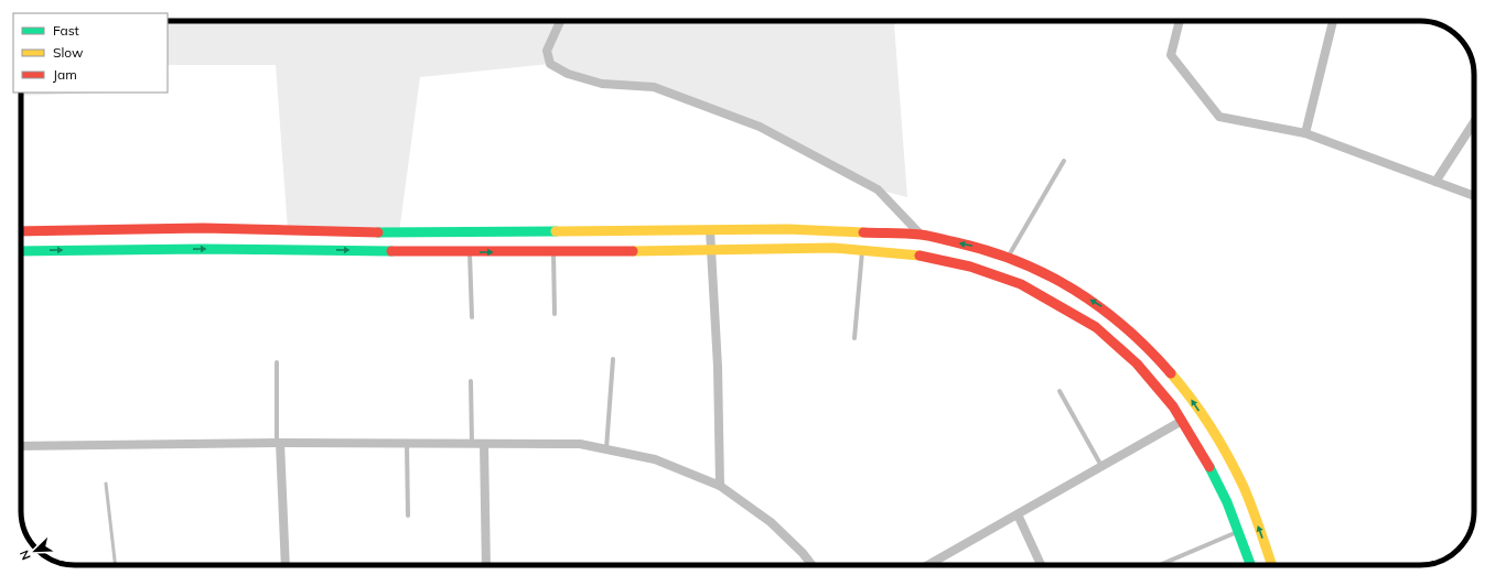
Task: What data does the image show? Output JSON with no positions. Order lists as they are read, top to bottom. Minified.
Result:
{"legend":["Fast","Slow","Jam"],"north":"bottom left"}
